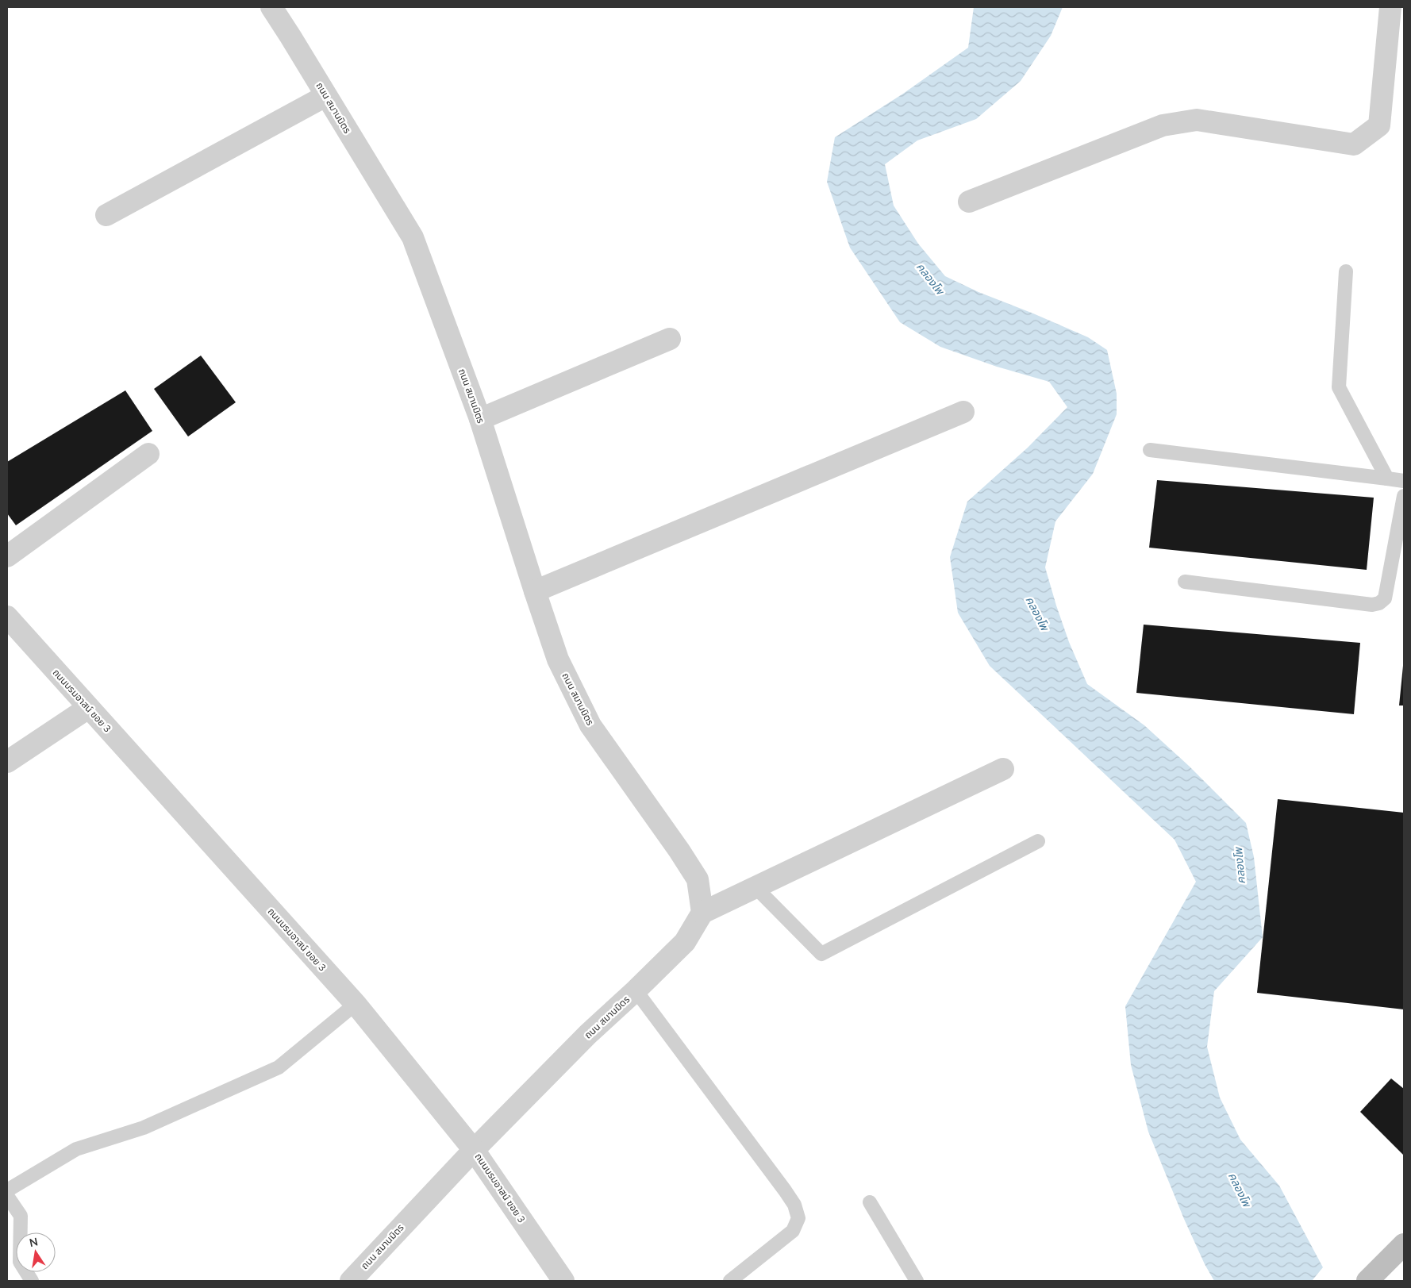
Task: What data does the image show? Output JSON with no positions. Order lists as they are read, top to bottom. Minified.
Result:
{"streets":{"street":["ถนน สมานมิตร","ถนนบรมอาสน์ ฃอย 3"]},"crossings":[["ถนน สมานมิตร","ถนนบรมอาสน์ ฃอย 3"]],"water":["คลองโพ"],"north":"top"}
